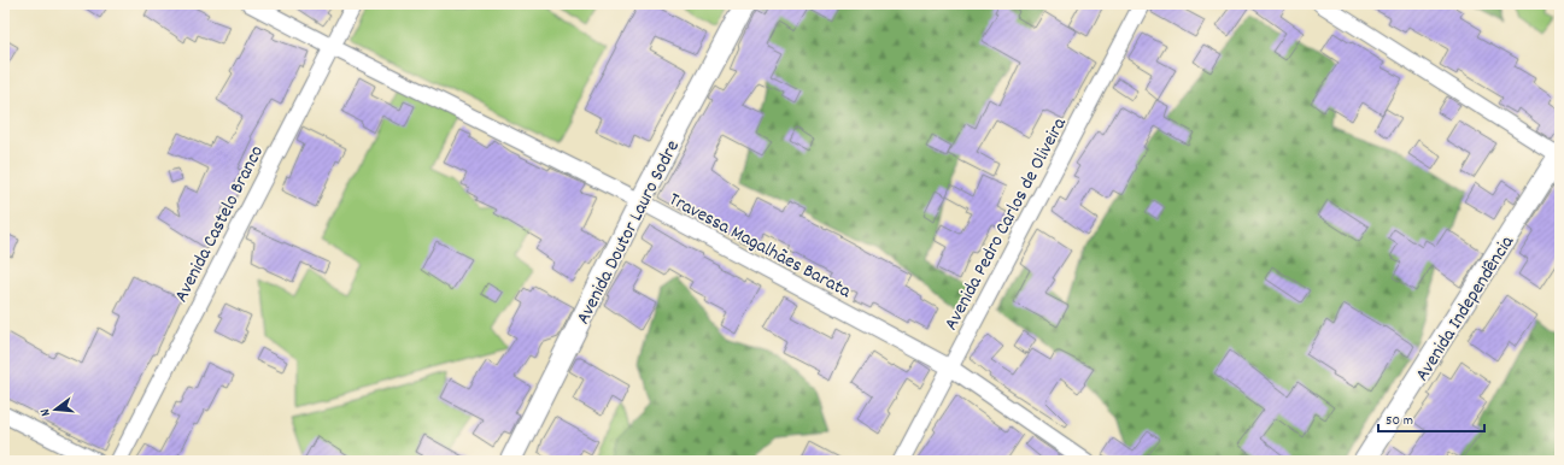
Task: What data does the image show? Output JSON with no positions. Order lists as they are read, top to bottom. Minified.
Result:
{"streets":{"street":["Avenida Castelo Branco","Avenida Pedro Carlos de Oliveira","Avenida Doutor Lauro Sodre","Travessa Magalhães Barata","Avenida Independência"]},"crossings":[["Avenida Castelo Branco","Travessa Magalhães Barata"],["Avenida Pedro Carlos de Oliveira","Travessa Magalhães Barata"],["Avenida Doutor Lauro Sodre","Travessa Magalhães Barata"]],"scale_bar":"50 m","north":"left"}
